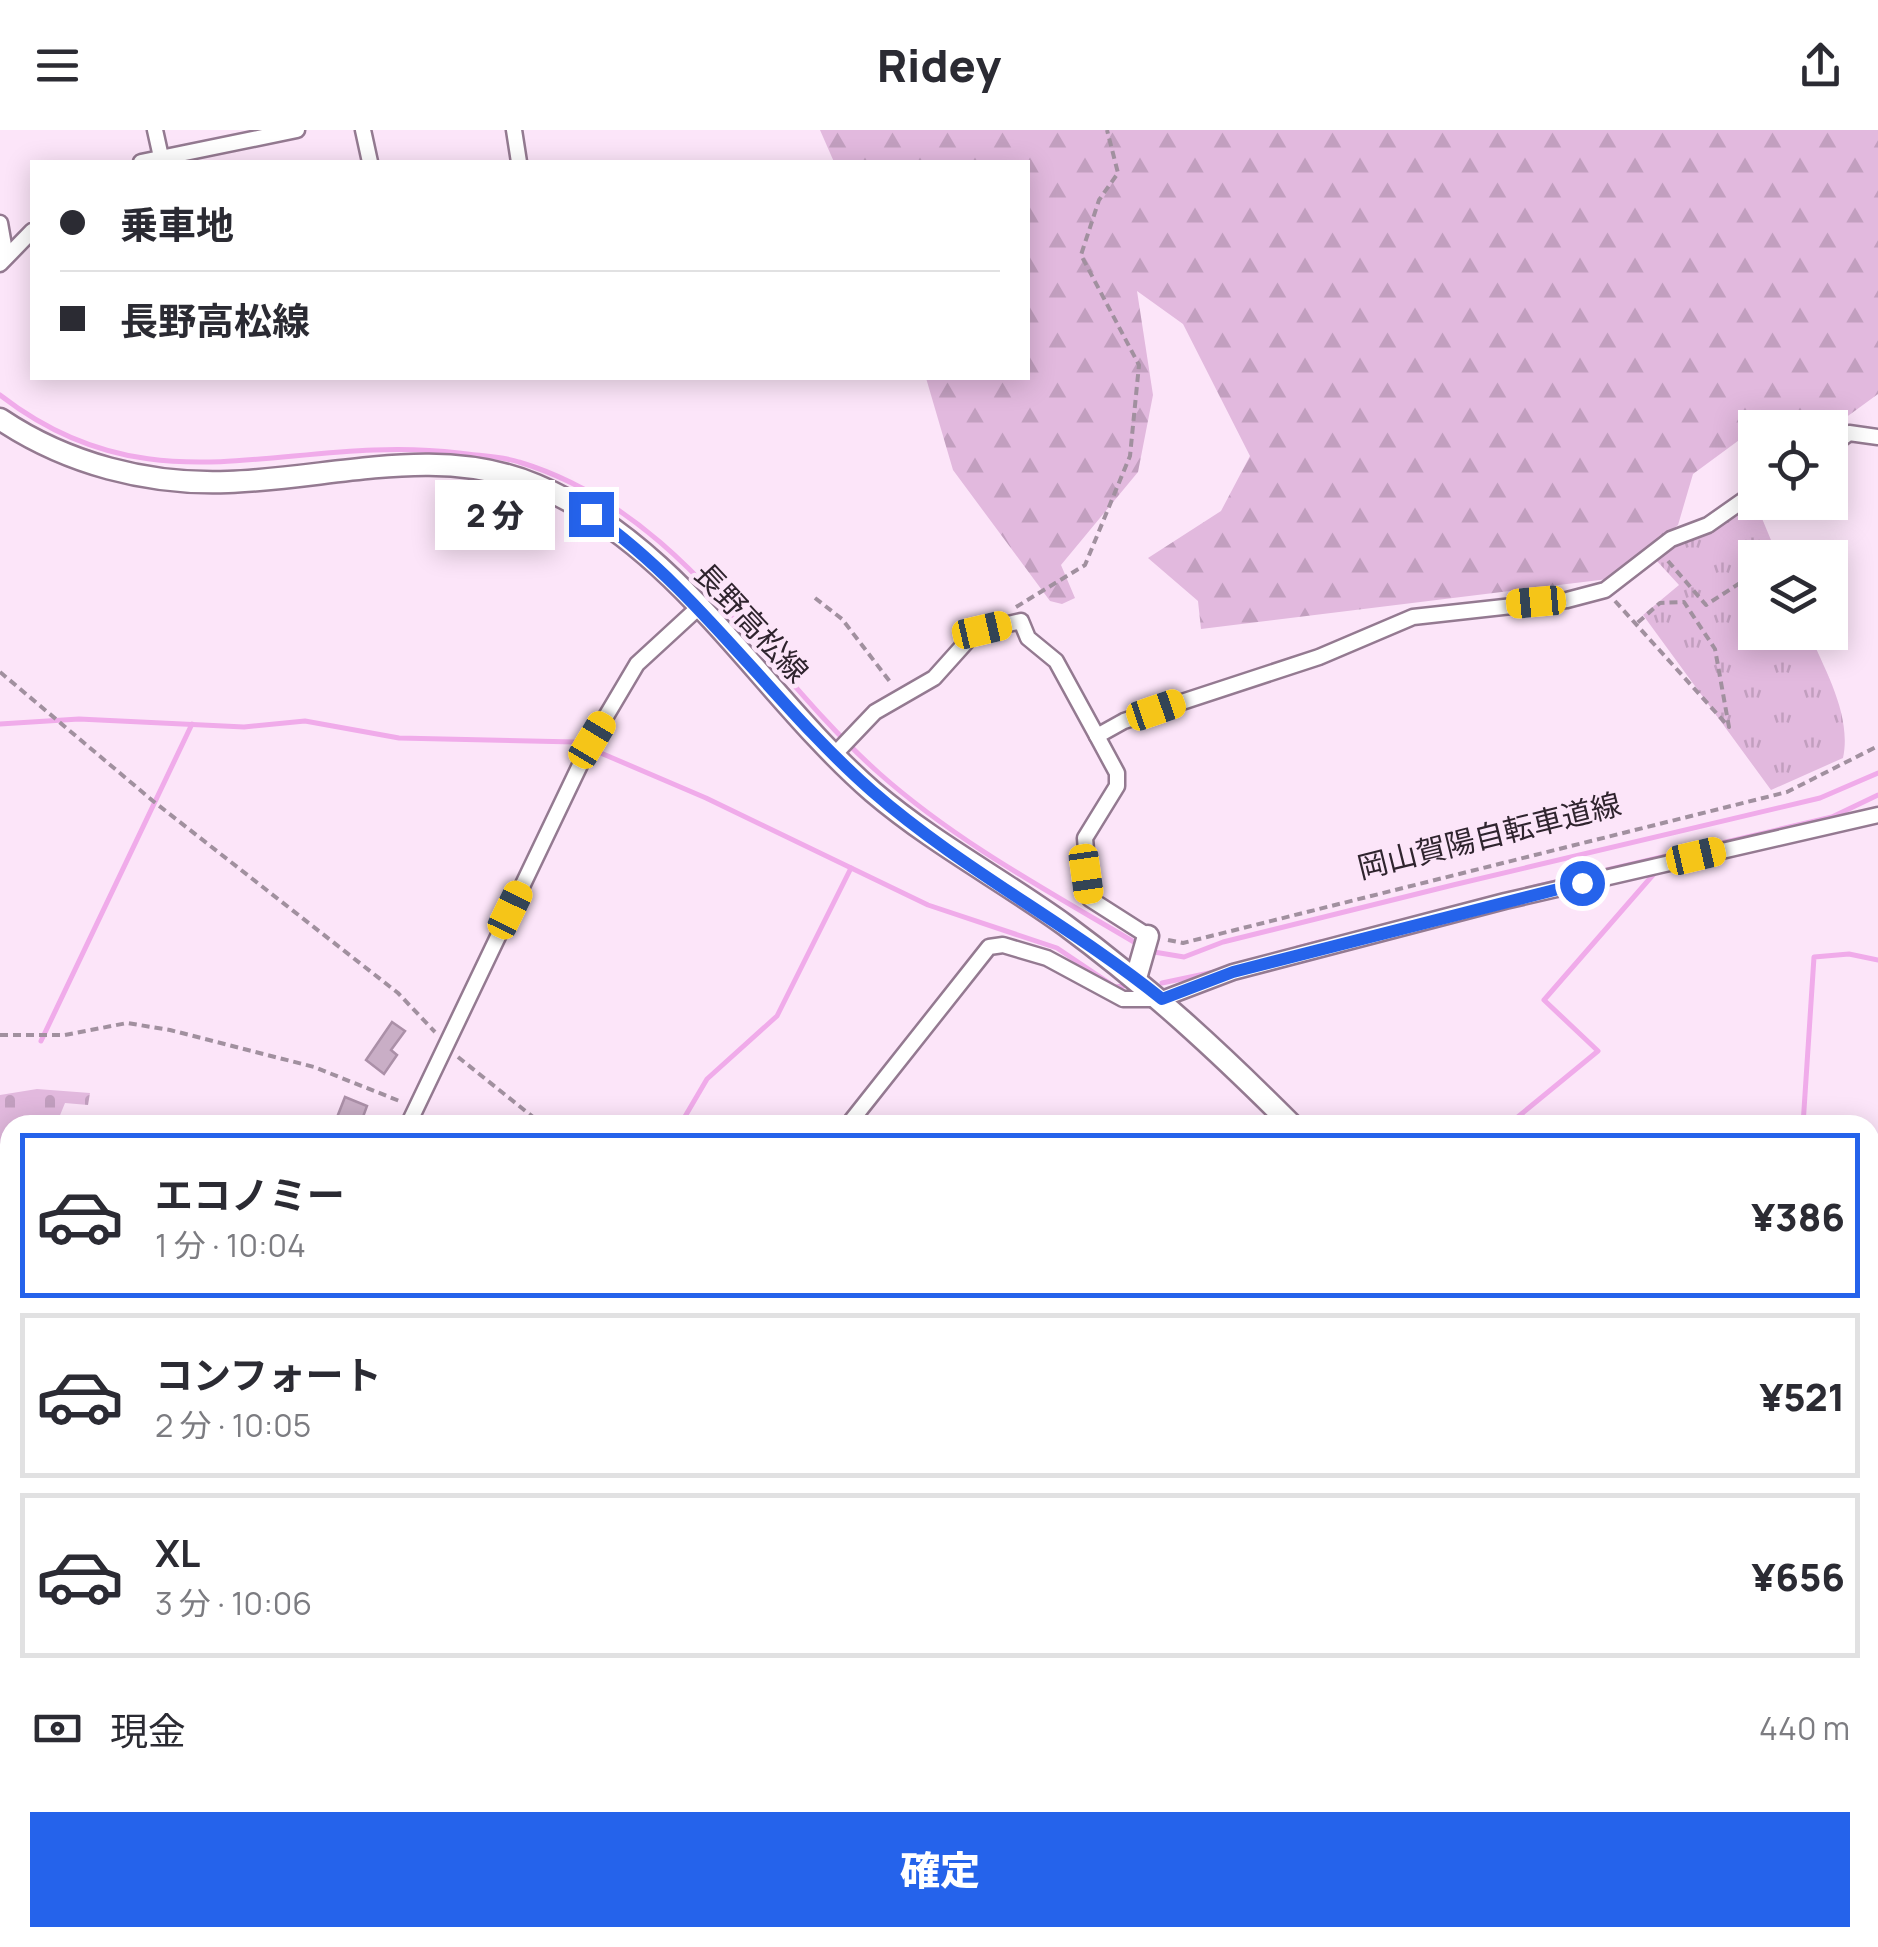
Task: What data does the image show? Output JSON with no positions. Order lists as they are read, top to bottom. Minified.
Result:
{"streets":{"main road":["長野高松線"],"path":["岡山賀陽自転車道線"]},"crossings":[["長野高松線","岡山賀陽自転車道線"]],"page":{"header":"Ridey","banner":["乗車地","長野高松線"],"bubble":"2 分","list":[{"name":"エコノミー","note":"1 分 · 10:04","value":"¥386"},{"name":"コンフォート","note":"2 分 · 10:05","value":"¥521"},{"name":"XL","note":"3 分 · 10:06","value":"¥656"}],"pay":["現金","440 m"],"buttons":"確定"}}
